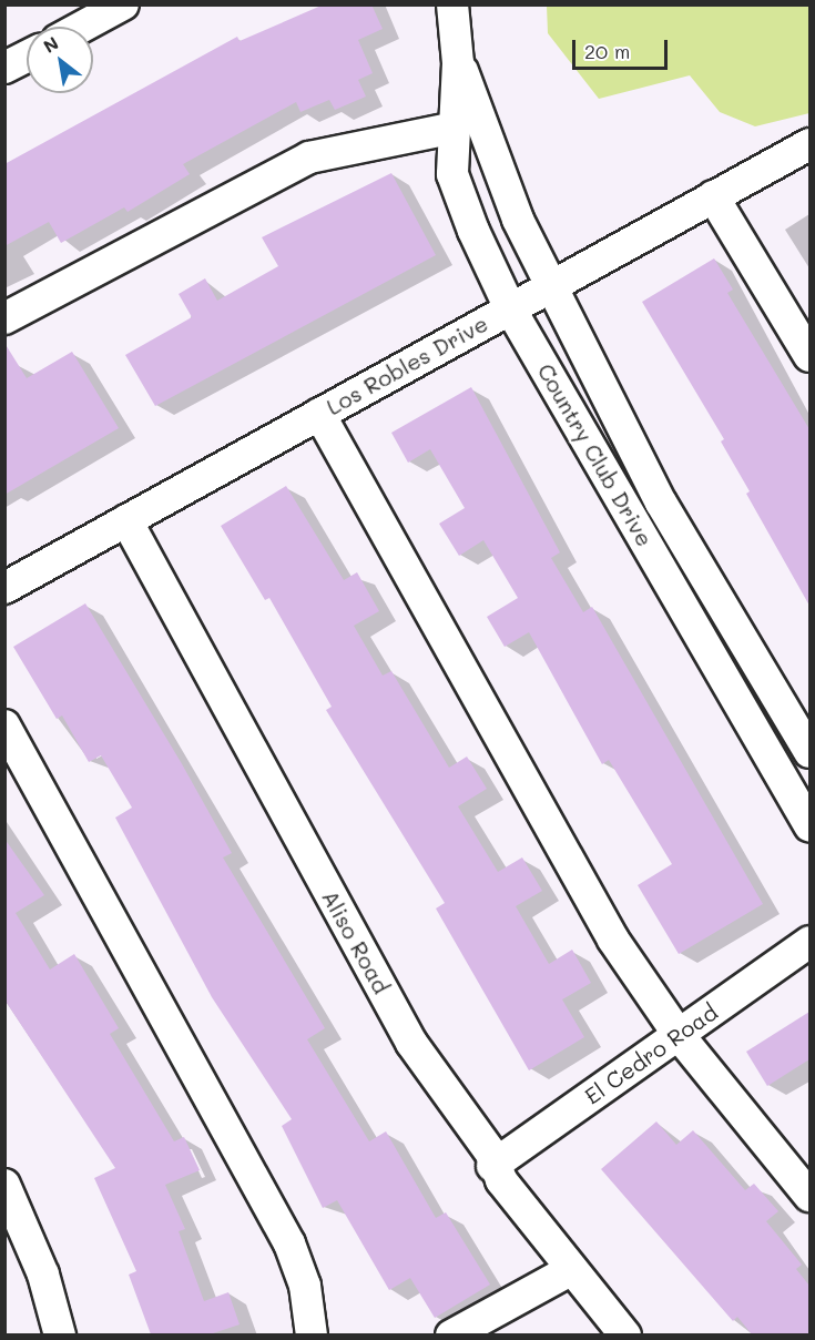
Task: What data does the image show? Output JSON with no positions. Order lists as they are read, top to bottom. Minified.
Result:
{"streets":{"street":["Los Robles Drive","Country Club Drive","Aliso Road","El Cedro Road"]},"crossings":[["Los Robles Drive","Country Club Drive"],["Los Robles Drive","Aliso Road"],["Aliso Road","El Cedro Road"]],"scale_bar":"20 m","north":"top left"}
